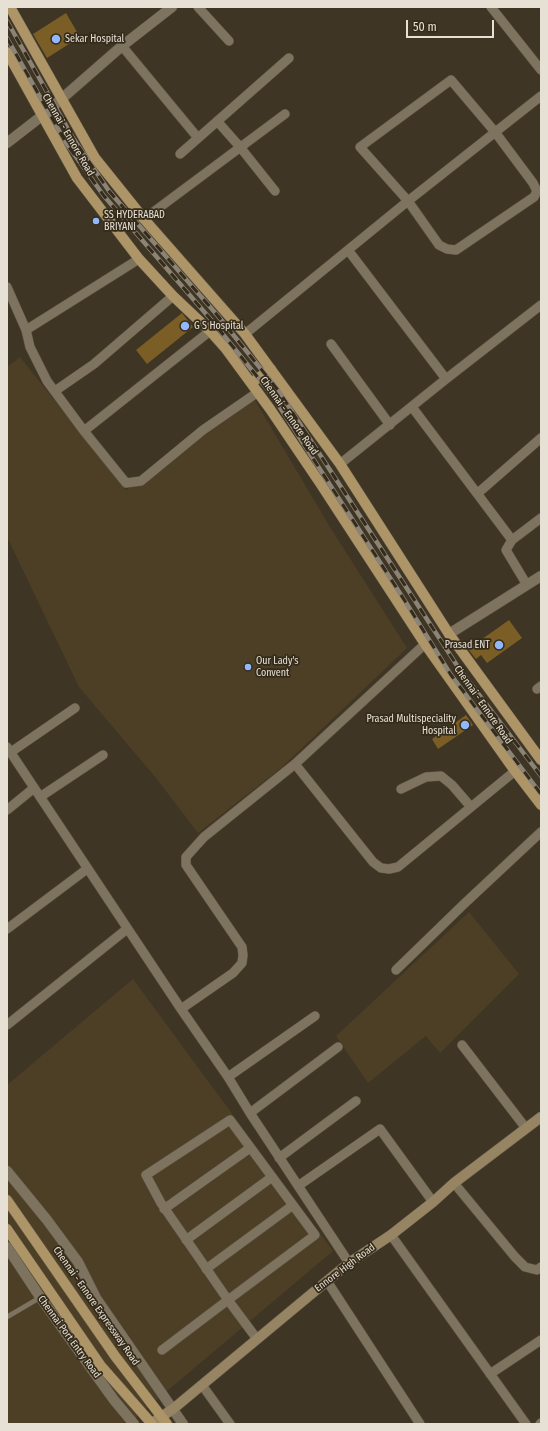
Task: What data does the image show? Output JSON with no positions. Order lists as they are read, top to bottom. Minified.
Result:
{"streets":{"main road":["Chennai - Ennore Road","Ennore High Road","Chennai - Ennore Expressway Road"],"street":["Chennai Port Entry Road"]},"crossings":[["Ennore High Road","Chennai - Ennore Expressway Road"]],"places":["Sekar Hospital","SS HYDERABAD BRIYANI","G S Hospital","Prasad ENT","Our Lady's Convent","Prasad Multispeciality Hospital"],"scale_bar":"50 m"}
